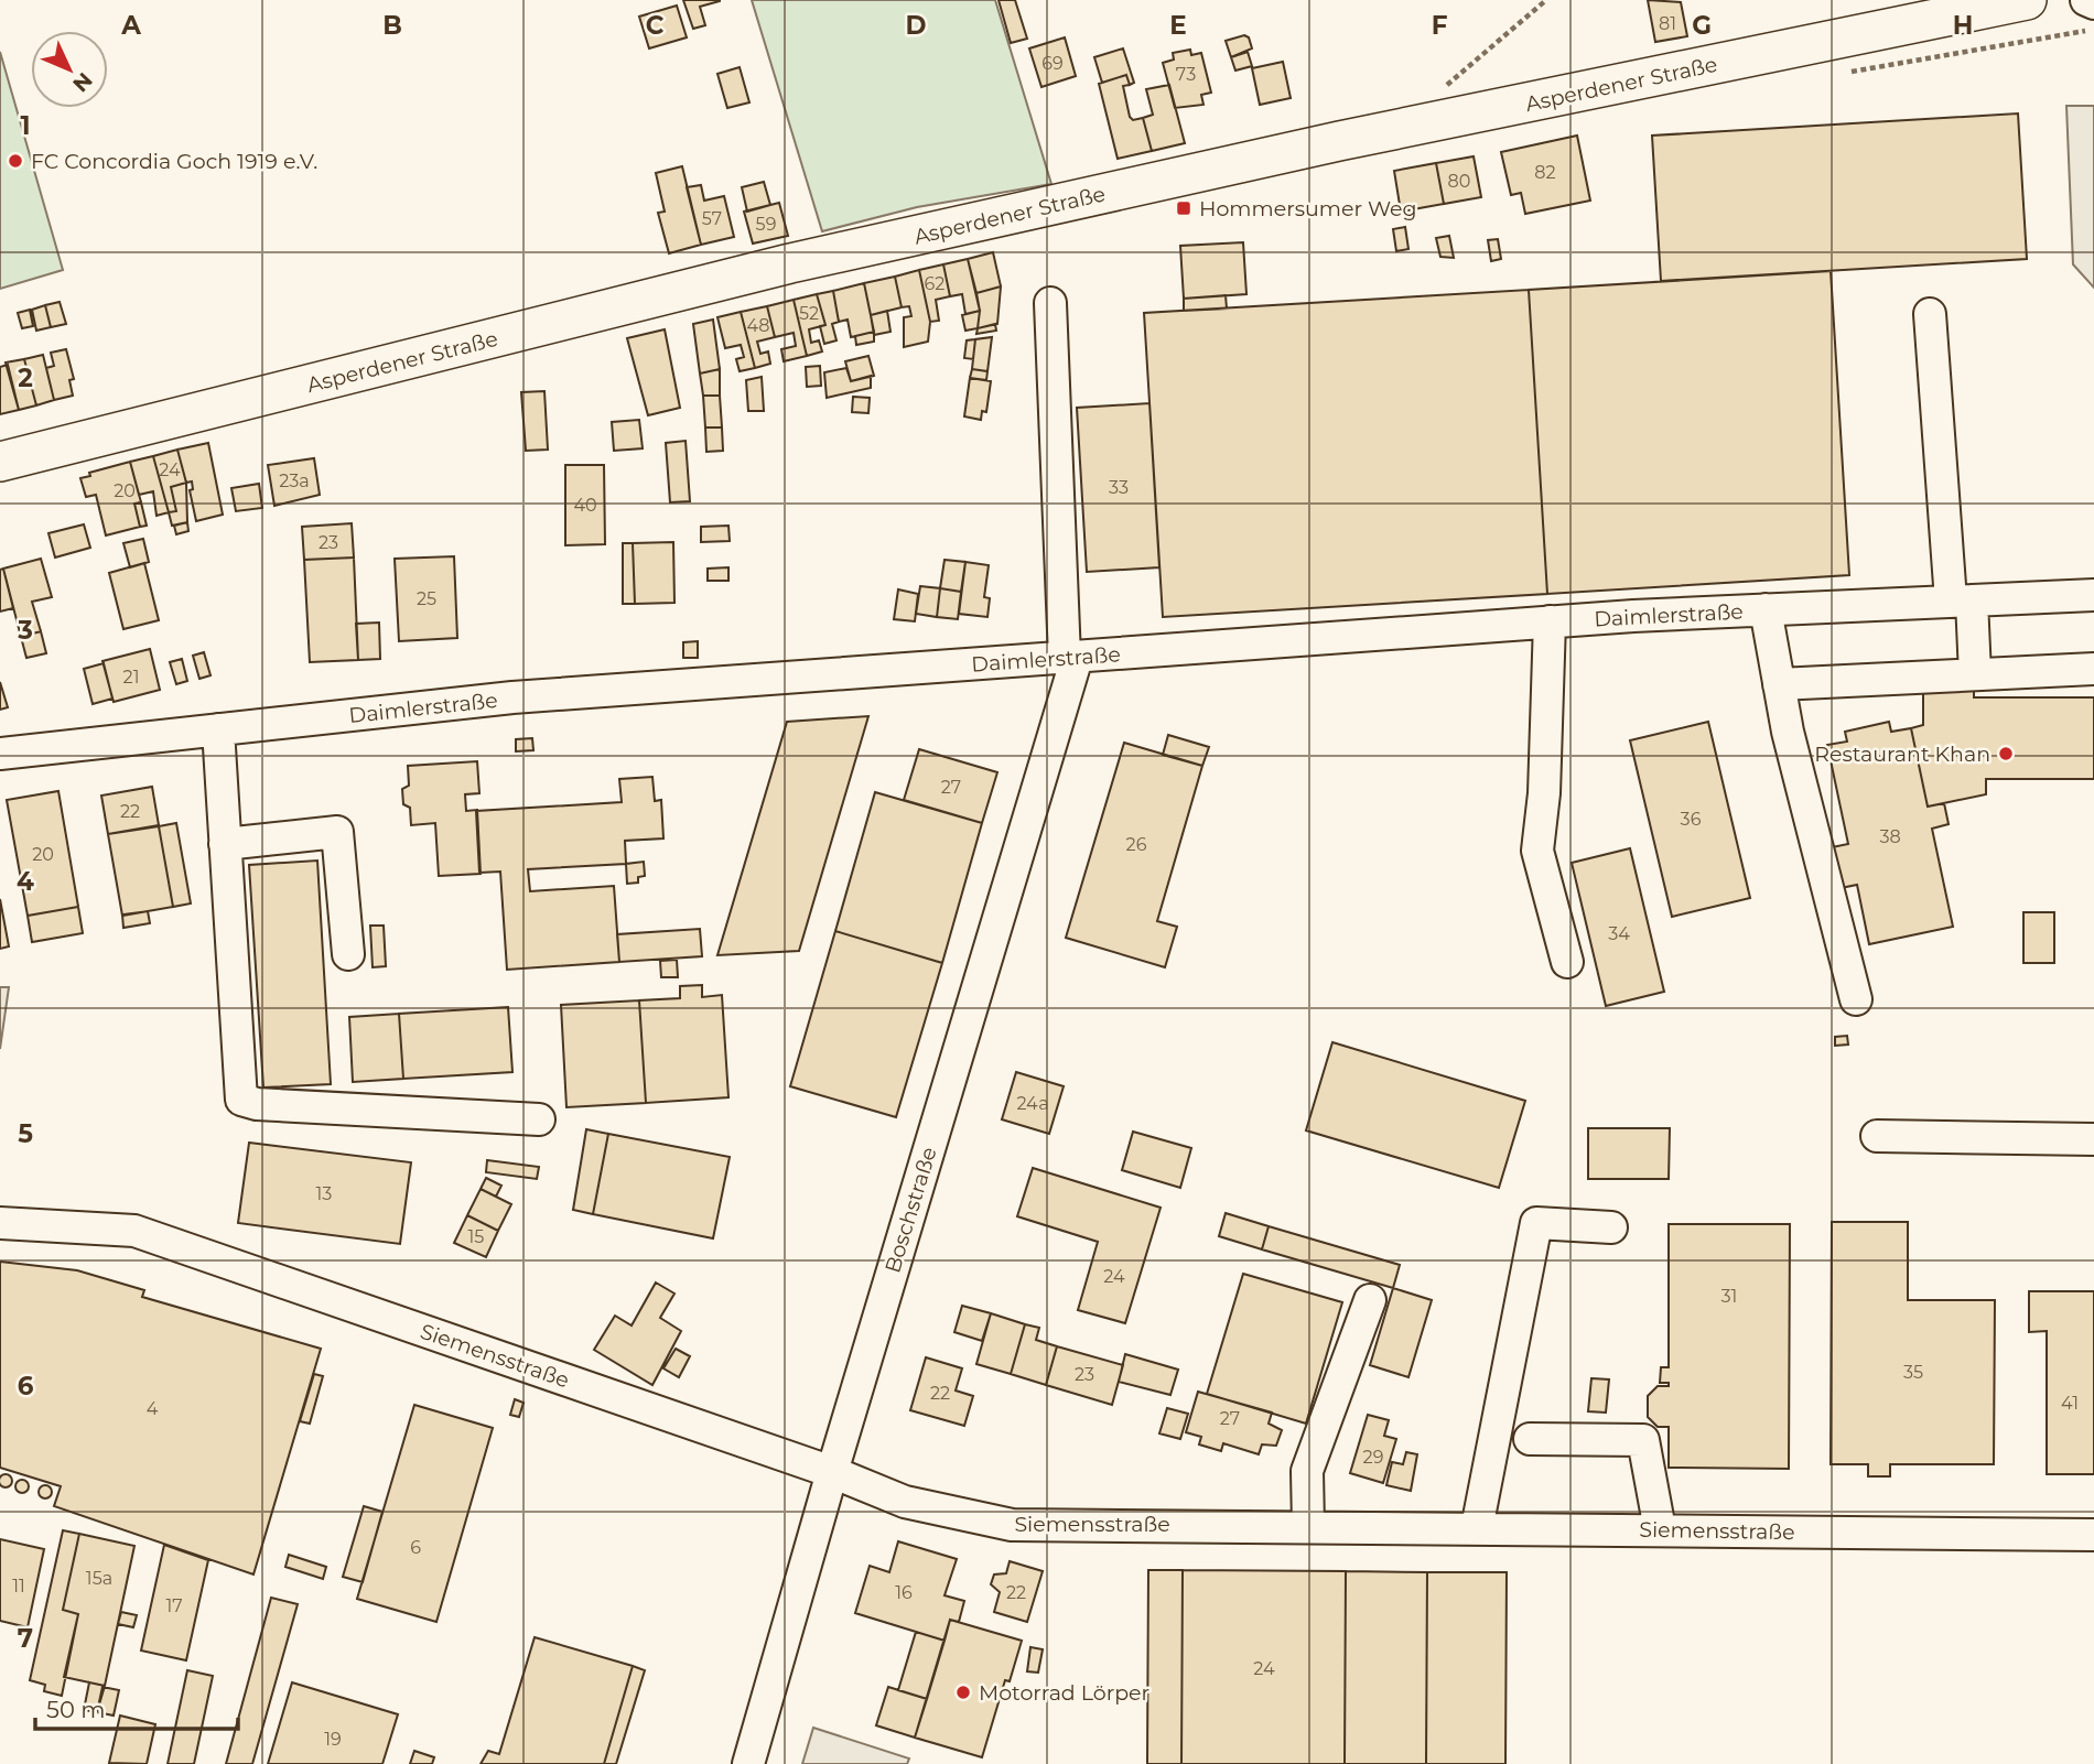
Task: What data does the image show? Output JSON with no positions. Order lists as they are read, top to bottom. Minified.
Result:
{"streets":{"main road":["Asperdener Straße"],"street":["Daimlerstraße","Boschstraße","Siemensstraße"]},"crossings":[["Daimlerstraße","Boschstraße"],["Boschstraße","Siemensstraße"]],"places":{"other":["FC Concordia Goch 1919 e.V.","Restaurant Khan","Motorrad Lörper"],"transit":["Hommersumer Weg"]},"house_numbers":["81","69","73","82","80","57","59","62","52","48","24","23a","33","20","40","23","25","21","27","22","36","38","26","20","34","24a","13","15","24","31","35","23","22","41","4","27","29","6","15a","11","16","22","17","24","19"],"scale_bar":"50 m","north":"bottom right","grid":{"columns":["A","B","C","D","E","F","G","H"],"rows":["1","2","3","4","5","6","7"]}}
